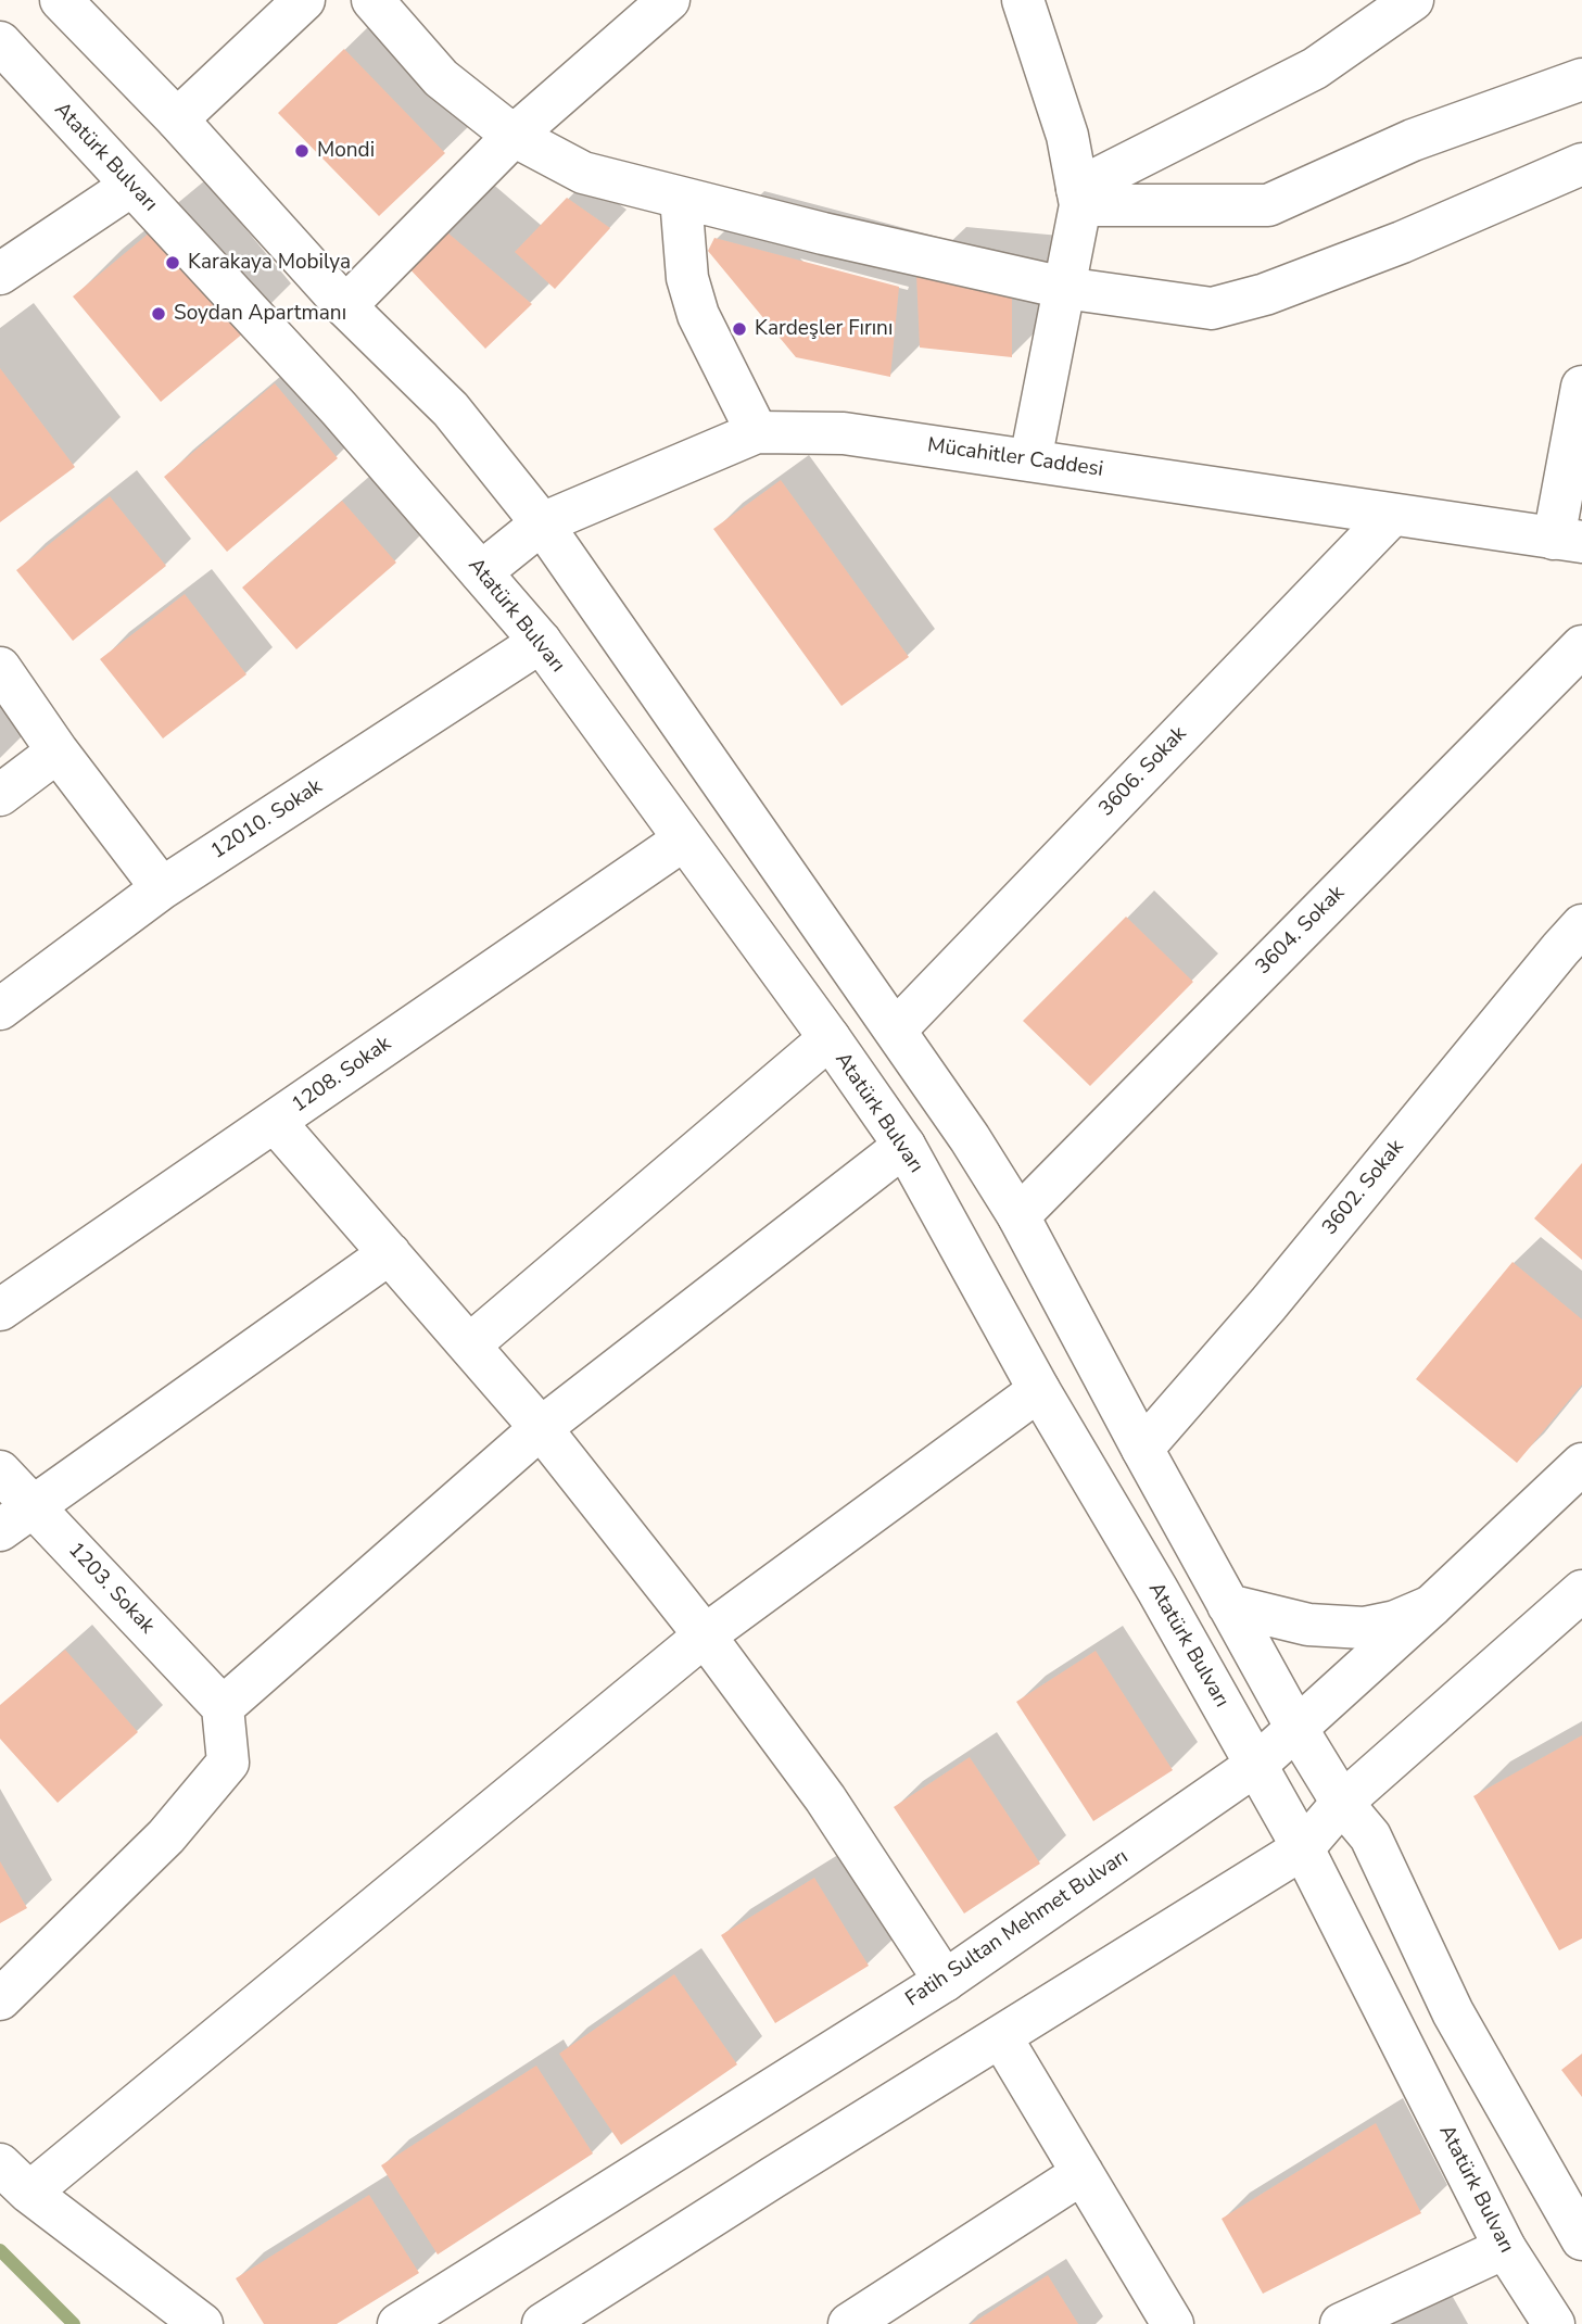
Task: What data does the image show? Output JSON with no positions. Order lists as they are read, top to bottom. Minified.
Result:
{"streets":{"street":["Atatürk Bulvarı","Mücahitler Caddesi","3606. Sokak","12010. Sokak","3604. Sokak","1208. Sokak","3602. Sokak","1203. Sokak","Fatih Sultan Mehmet Bulvarı"]},"crossings":[["Atatürk Bulvarı","Mücahitler Caddesi"],["Atatürk Bulvarı","12010. Sokak"],["Atatürk Bulvarı","1208. Sokak"],["Atatürk Bulvarı","Fatih Sultan Mehmet Bulvarı"],["Mücahitler Caddesi","3606. Sokak"]],"places":["Mondi","Karakaya Mobilya","Soydan Apartmanı","Kardeşler Fırını"]}
